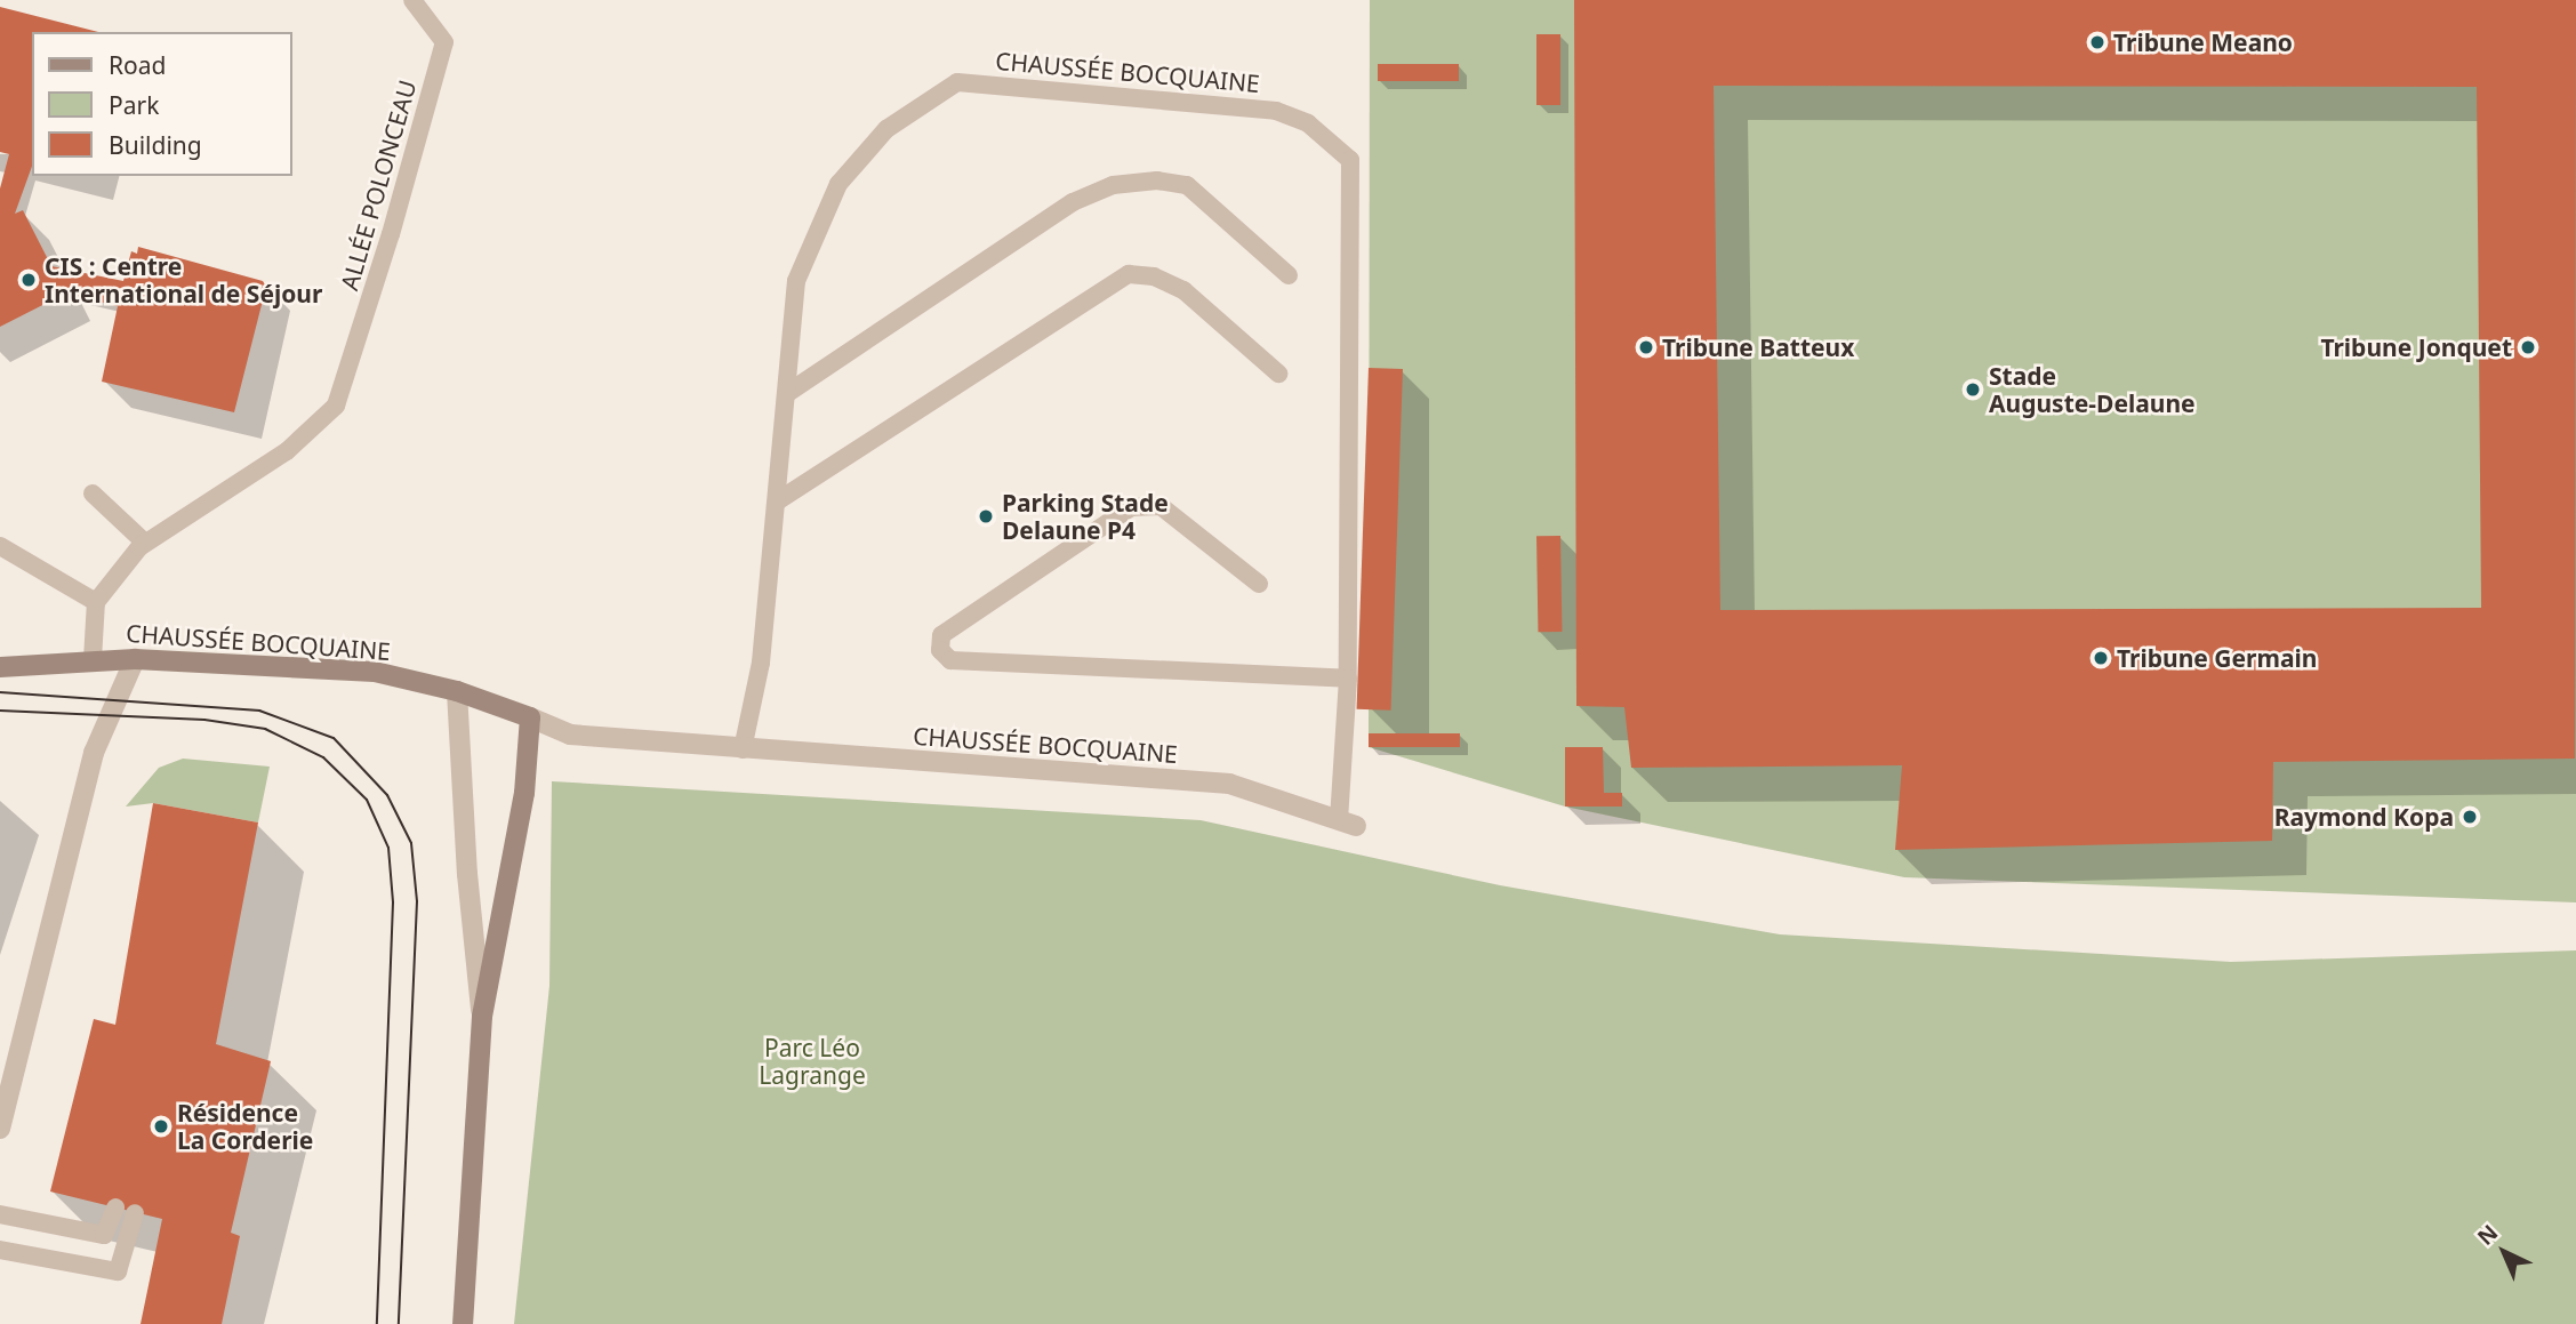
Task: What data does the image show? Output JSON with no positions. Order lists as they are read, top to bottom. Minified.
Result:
{"streets":{"main road":["CHAUSSÉE BOCQUAINE"],"lane":["ALLÉE POLONCEAU"]},"parks":["Parc Léo Lagrange"],"places":["Tribune Meano","CIS : Centre International de Séjour","Tribune Batteux","Tribune Jonquet","Stade Auguste-Delaune","Parking Stade Delaune P4","Tribune Germain","Raymond Kopa","Résidence La Corderie"],"legend":["Road","Park","Building"],"north":"top left"}
